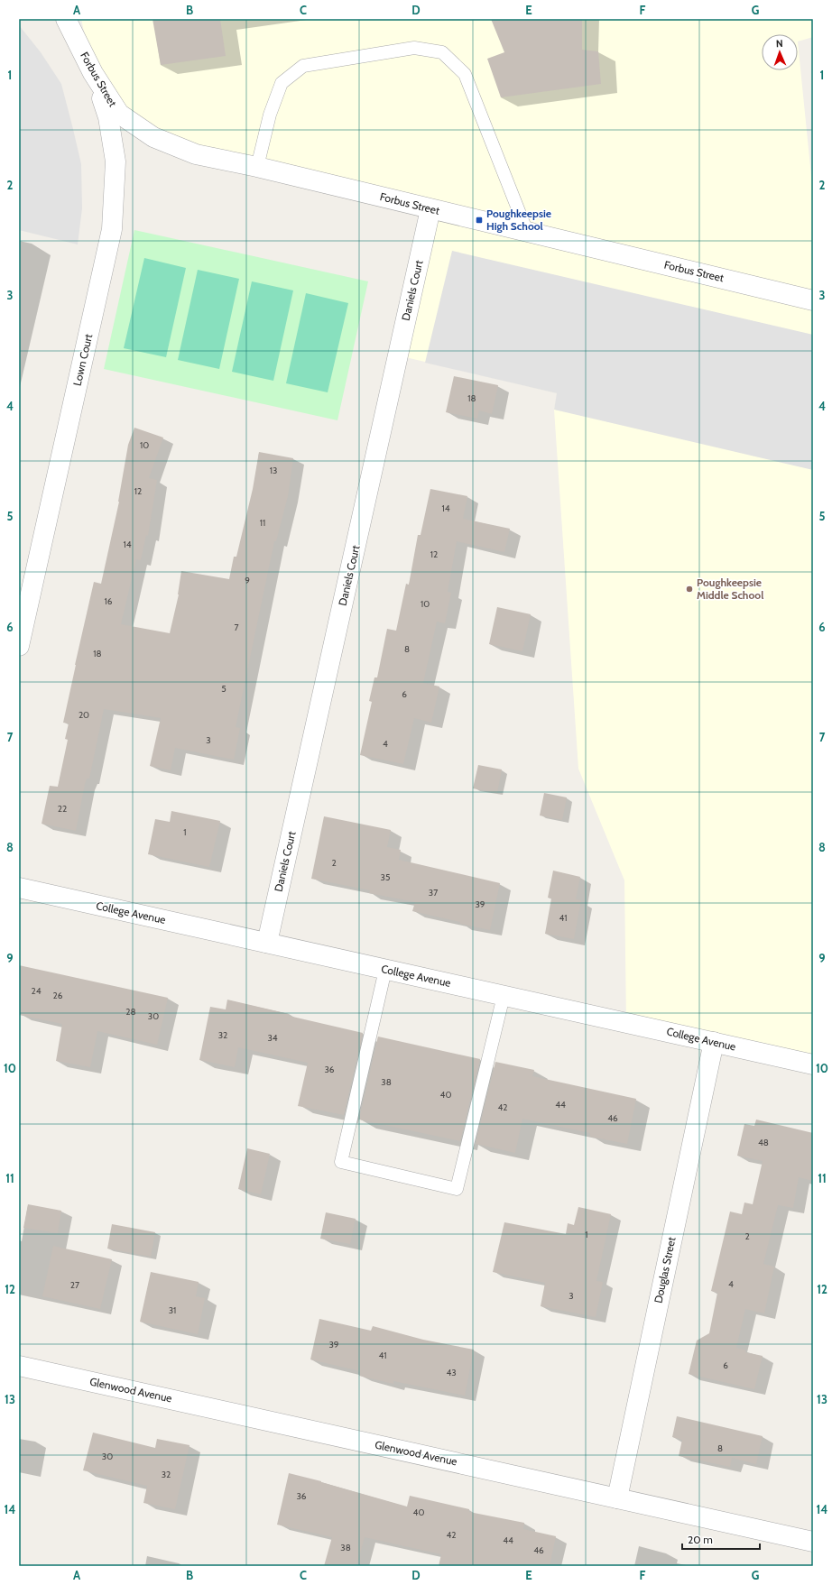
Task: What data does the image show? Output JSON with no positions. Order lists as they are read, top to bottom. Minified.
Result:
{"streets":{"street":["Forbus Street","Daniels Court","Lown Court","College Avenue","Douglas Street","Glenwood Avenue"]},"crossings":[["Forbus Street","Daniels Court"],["Forbus Street","Lown Court"],["Daniels Court","College Avenue"],["College Avenue","Douglas Street"],["Douglas Street","Glenwood Avenue"]],"places":{"transit":["Poughkeepsie High School"],"other":["Poughkeepsie Middle School"]},"house_numbers":["18","10","13","12","14","11","14","12","9","16","10","7","8","18","5","6","20","3","4","22","1","2","35","37","39","41","24","26","28","30","32","34","36","38","40","44","42","46","48","1","2","4","27","3","31","39","41","6","43","8","30","32","36","40","42","44","38","46"],"scale_bar":"20 m","north":"top","grid":{"columns":["A","B","C","D","E","F","G"],"rows":["1","2","3","4","5","6","7","8","9","10","11","12","13","14"]}}
